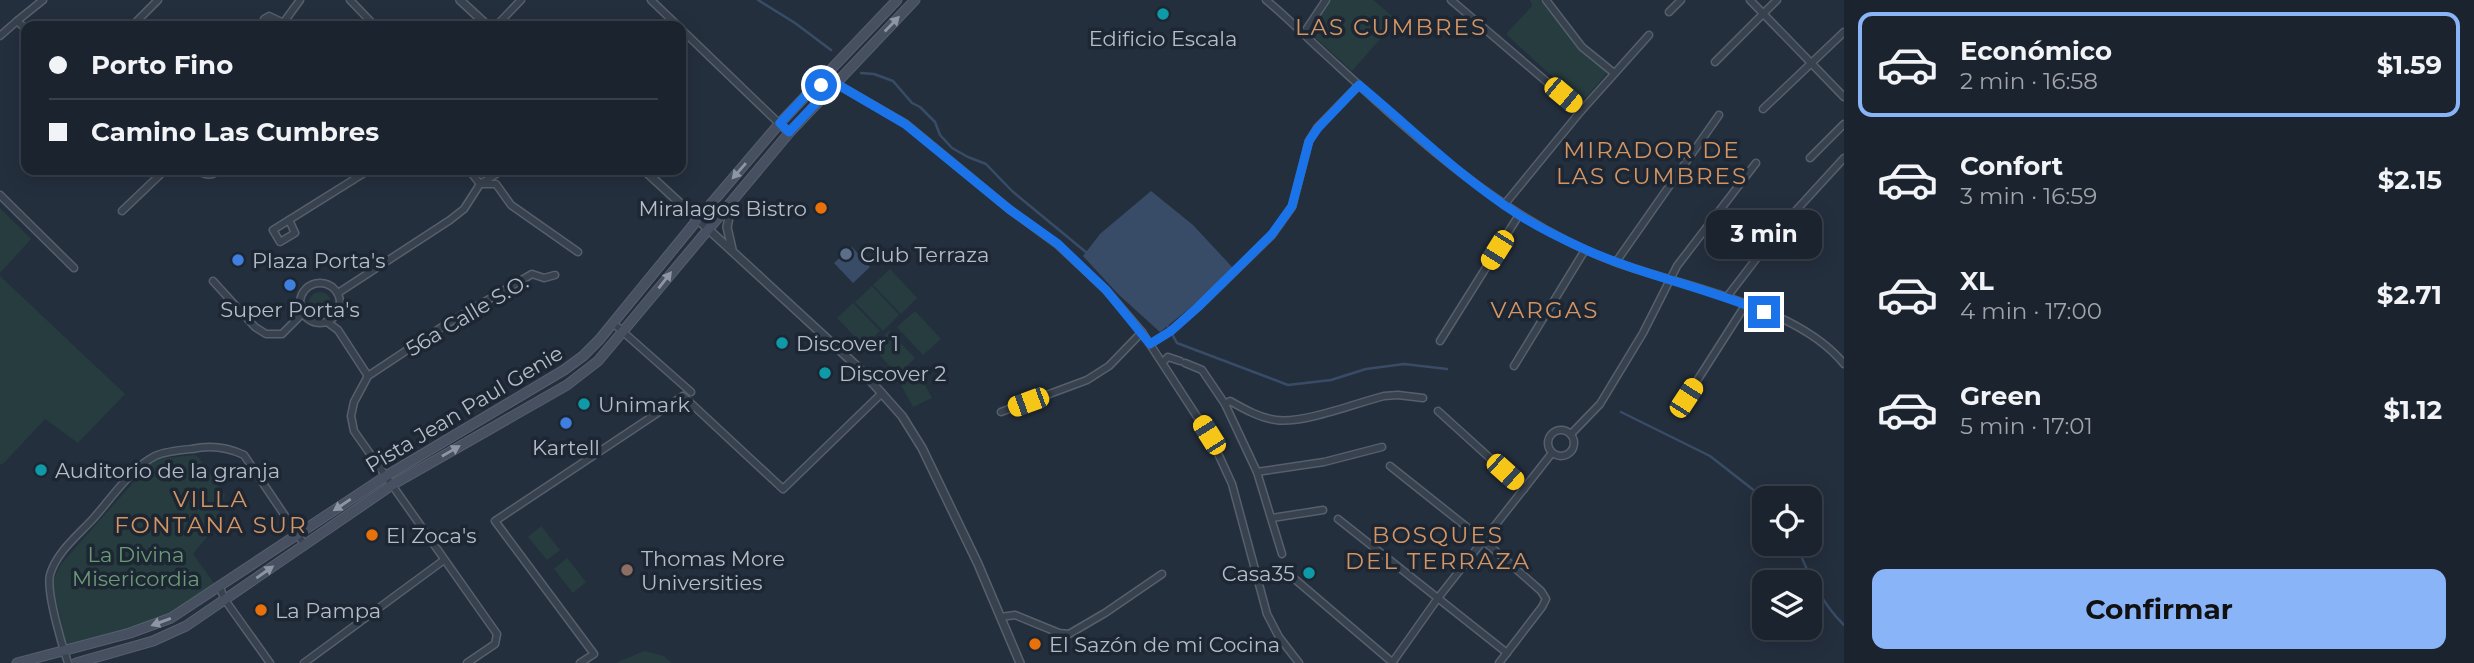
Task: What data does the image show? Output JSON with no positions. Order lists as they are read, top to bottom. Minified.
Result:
{"streets":{"main road":["Pista Jean Paul Genie"],"street":["56a Calle S.O."]},"districts":["LAS CUMBRES","MIRADOR DE LAS CUMBRES","VARGAS","VILLA FONTANA SUR","BOSQUES DEL TERRAZA"],"parks":["La Divina Misericordia"],"places":["Edificio Escala","Miralagos Bistro","Club Terraza","Plaza Porta's","Super Porta's","Discover 1","Discover 2","Unimark","Kartell","Auditorio de la granja","El Zoca's","Thomas More Universities","Casa35","La Pampa","El Sazón de mi Cocina"],"page":{"list":[{"name":"Económico","note":"2 min · 16:58","value":"$1.59"},{"name":"Confort","note":"3 min · 16:59","value":"$2.15"},{"name":"XL","note":"4 min · 17:00","value":"$2.71"},{"name":"Green","note":"5 min · 17:01","value":"$1.12"}],"banner":["Porto Fino","Camino Las Cumbres"],"bubble":"3 min","buttons":"Confirmar"}}
